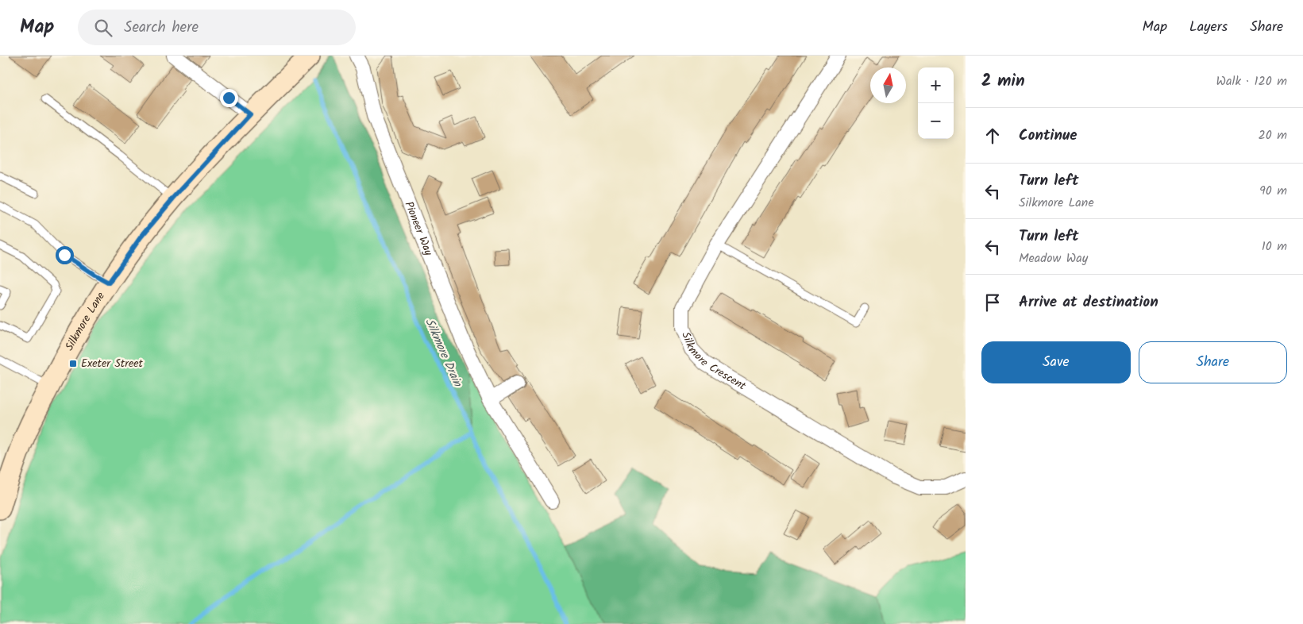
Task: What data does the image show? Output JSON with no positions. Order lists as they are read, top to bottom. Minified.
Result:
{"streets":{"street":["Pioneer Way","Silkmore Lane","Silkmore Crescent"]},"water":["Silkmore Drain"],"places":{"transit":["Exeter Street"]},"north":"top","page":{"header":"Map","search":"Search here","nav":["Map","Layers","Share"],"heading":["2 min","Walk · 120 m"],"map_buttons":["+","−"],"list":[["Continue","20 m"],["Turn left","Silkmore Lane","90 m"],["Turn left","Meadow Way","10 m"],"Arrive at destination"],"buttons":["Save","Share"]}}
